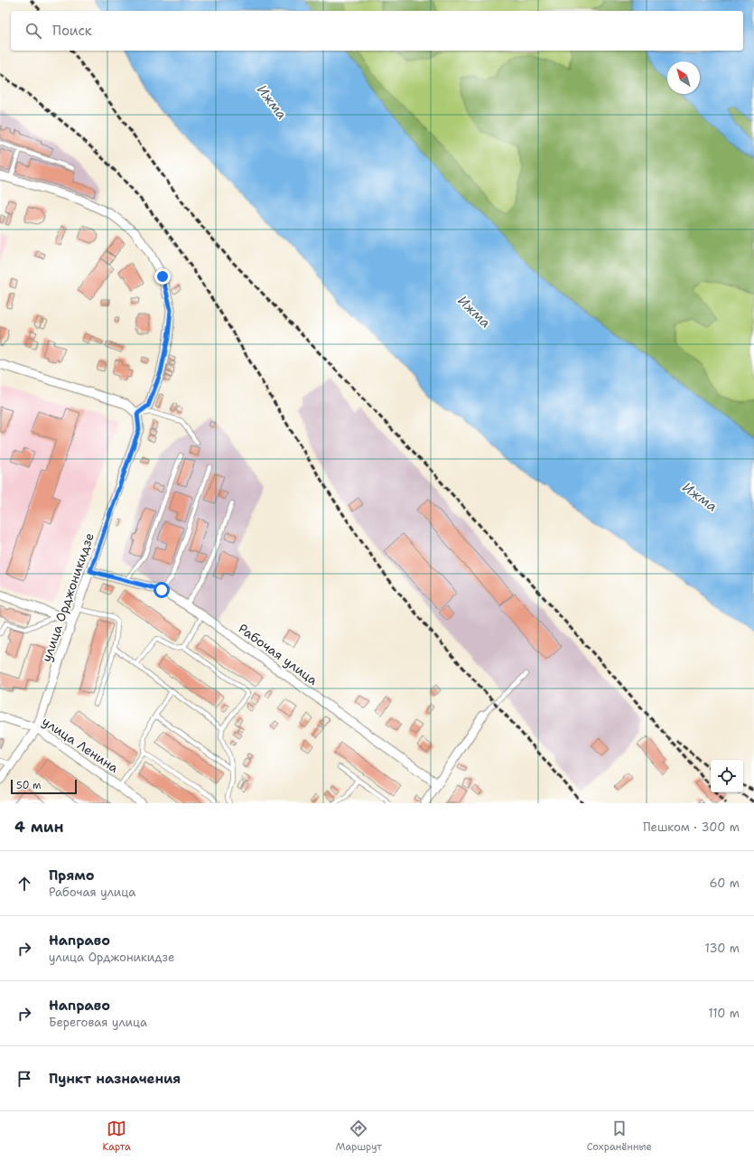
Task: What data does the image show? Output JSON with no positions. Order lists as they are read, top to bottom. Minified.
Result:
{"streets":{"street":["улица Орджоникидзе","Рабочая улица","улица Ленина"]},"crossings":[["улица Орджоникидзе","Рабочая улица"],["улица Орджоникидзе","улица Ленина"]],"water":["Ижма"],"scale_bar":"50 m","north":"top left","page":{"search":"Поиск","scale":"50 m","heading":["4 мин","Пешком · 300 m"],"list":[["Прямо","Рабочая улица","60 m"],["Направо","улица Орджоникидзе","130 m"],["Направо","Береговая улица","110 m"],"Пункт назначения"],"nav":["Карта","Маршрут","Сохранённые"]}}
